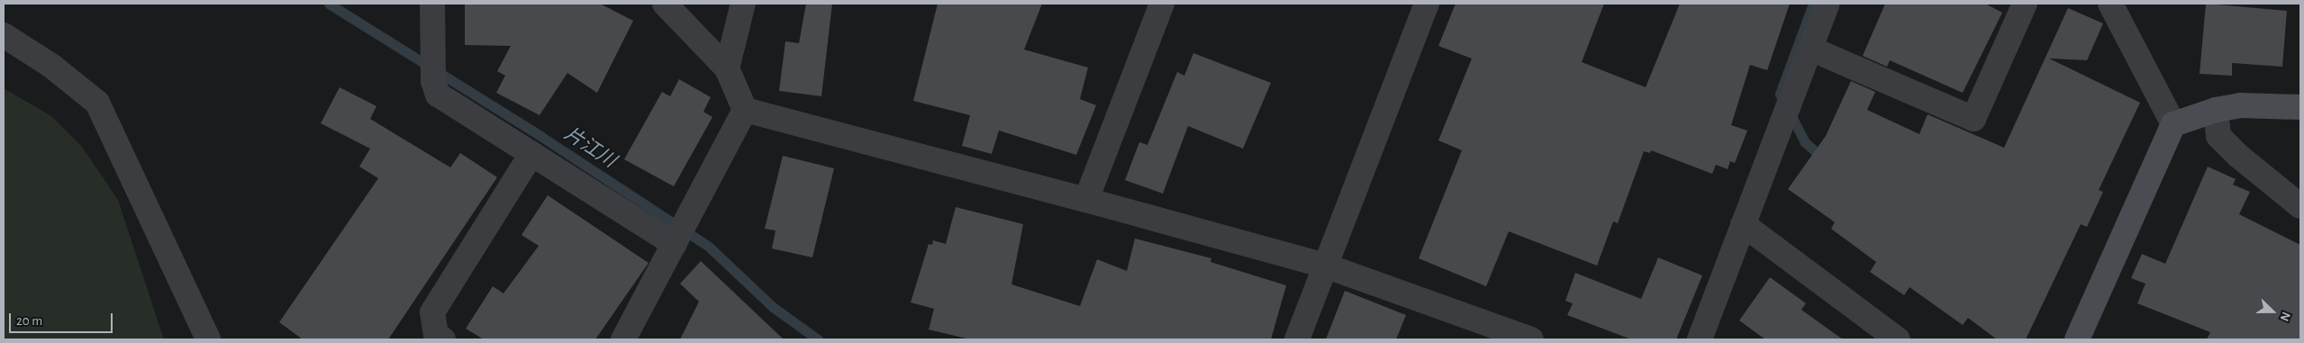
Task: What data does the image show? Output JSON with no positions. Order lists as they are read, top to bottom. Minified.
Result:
{"water":["片江川"],"scale_bar":"20 m","north":"right"}
